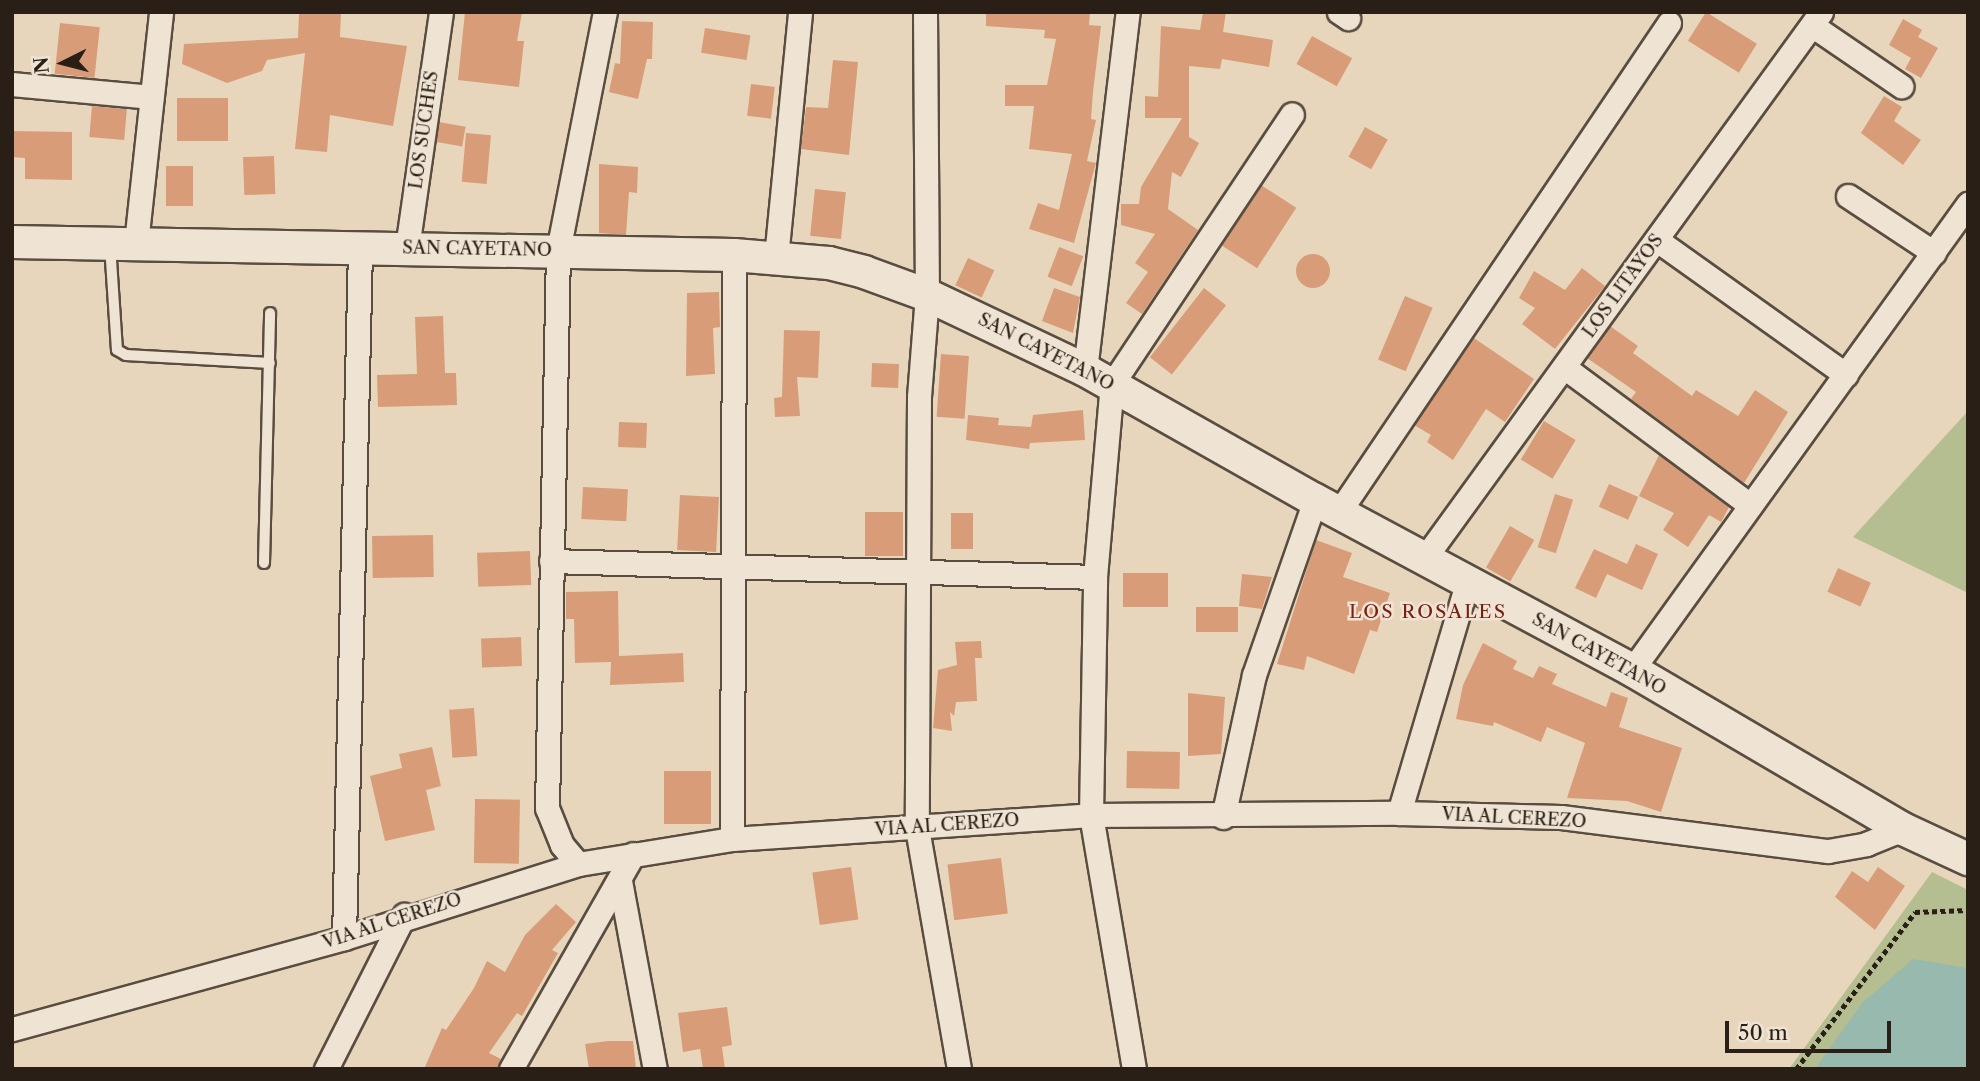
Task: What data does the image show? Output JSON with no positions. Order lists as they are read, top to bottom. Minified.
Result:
{"streets":{"main road":["SAN CAYETANO"],"street":["LOS SUCHES","LOS LITAYOS","VIA AL CEREZO"]},"crossings":[["LOS SUCHES","SAN CAYETANO"],["SAN CAYETANO","LOS LITAYOS"],["SAN CAYETANO","VIA AL CEREZO"]],"districts":["LOS ROSALES"],"scale_bar":"50 m","north":"left"}
